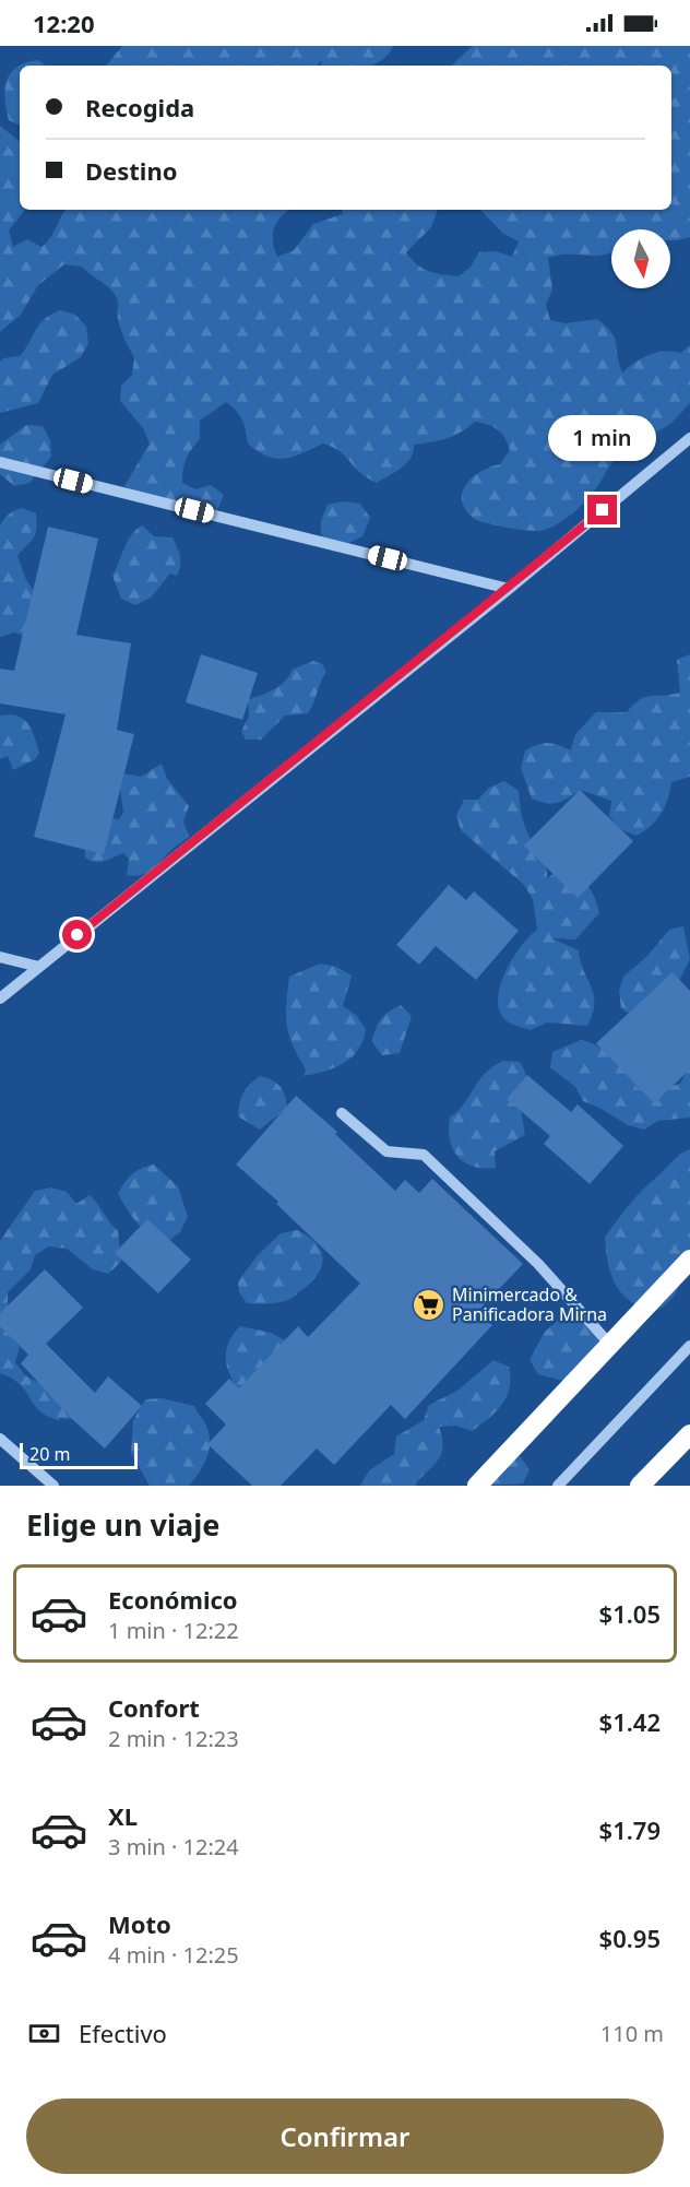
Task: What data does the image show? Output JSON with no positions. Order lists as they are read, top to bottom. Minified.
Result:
{"places":{"supermarket":["Minimercado & Panificadora Mirna"]},"scale_bar":"20 m","north":"bottom","page":{"status":"12:20","banner":["Recogida","Destino"],"bubble":"1 min","scale":"20 m","heading":"Elige un viaje","list":[{"name":"Económico","note":"1 min · 12:22","value":"$1.05"},{"name":"Confort","note":"2 min · 12:23","value":"$1.42"},{"name":"XL","note":"3 min · 12:24","value":"$1.79"},{"name":"Moto","note":"4 min · 12:25","value":"$0.95"}],"pay":["Efectivo","110 m"],"buttons":"Confirmar"}}
